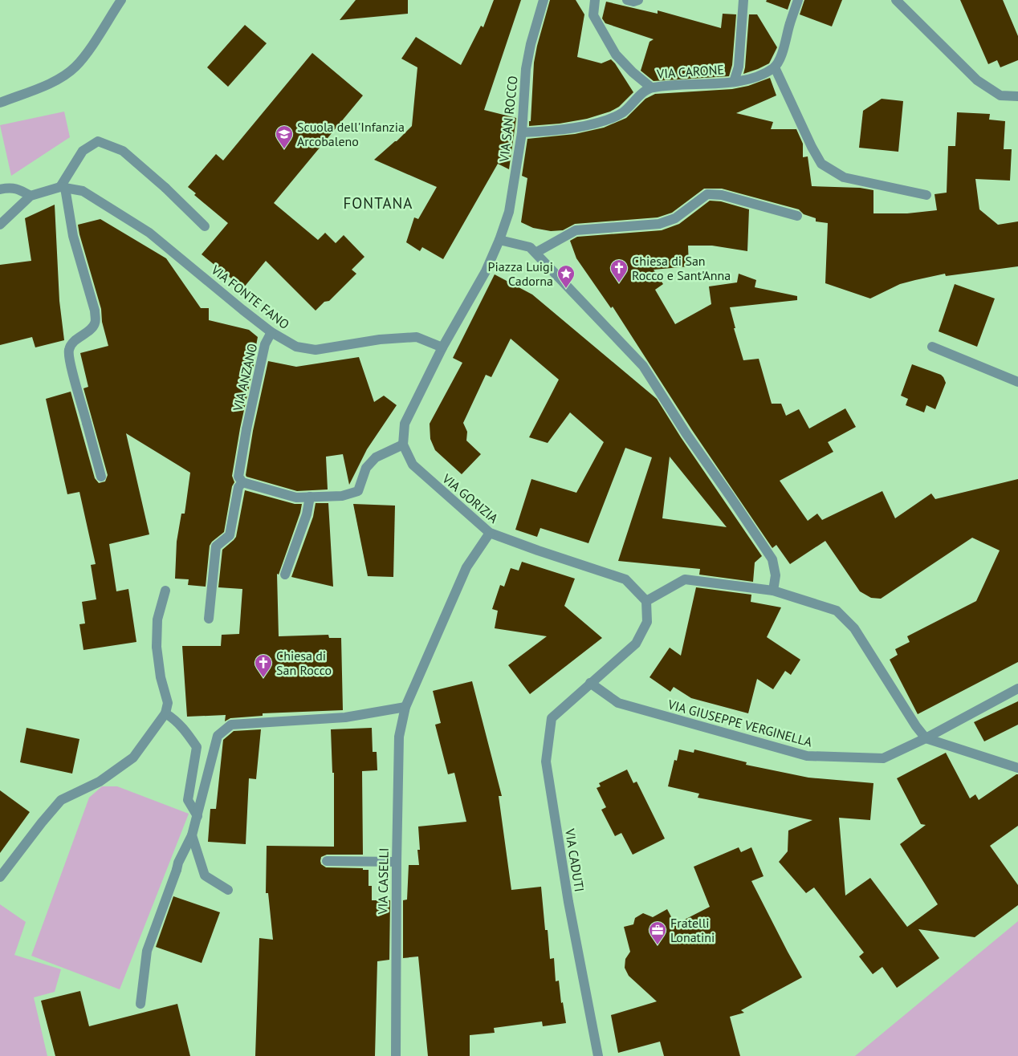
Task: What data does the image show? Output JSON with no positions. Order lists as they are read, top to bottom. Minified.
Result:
{"streets":{"street":["VIA CARONE","VIA SAN ROCCO","VIA FONTE FANO","VIA ANZANO","VIA GORIZIA","VIA GIUSEPPE VERGINELLA","VIA CADUTI","VIA CASELLI"]},"crossings":[["VIA CARONE","VIA SAN ROCCO"],["VIA FONTE FANO","VIA ANZANO"],["VIA GORIZIA","VIA CASELLI"],["VIA GIUSEPPE VERGINELLA","VIA CADUTI"]],"districts":["FONTANA"],"places":{"school or university":["Scuola dell'Infanzia Arcobaleno"],"church":["Chiesa di San Rocco e Sant'Anna","Chiesa di San Rocco"],"place":["Piazza Luigi Cadorna"],"office":["Fratelli Lonatini"]}}
